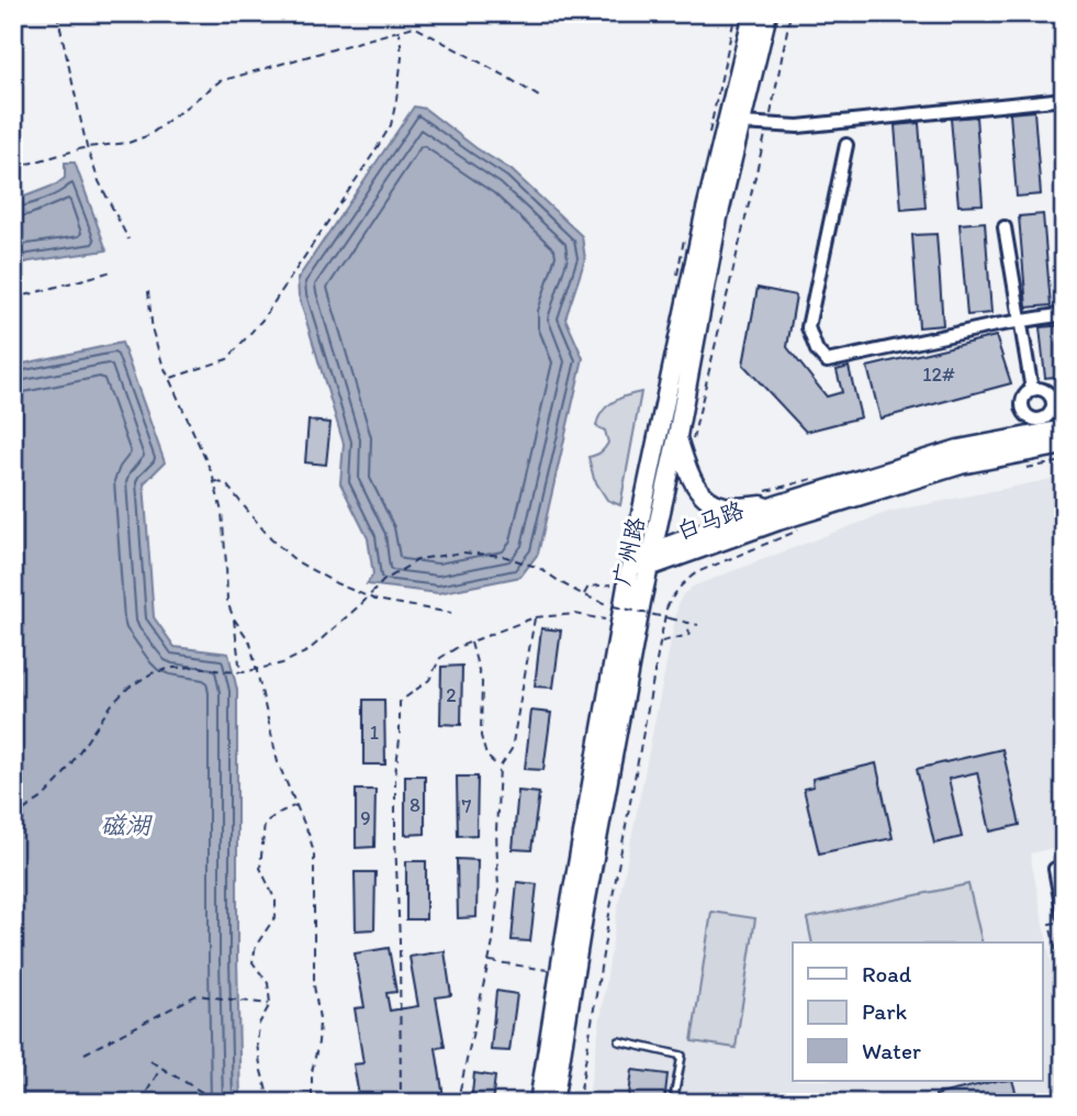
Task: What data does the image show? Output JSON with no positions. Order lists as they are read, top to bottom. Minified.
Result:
{"streets":{"main road":["白马路","广州路"]},"crossings":[["白马路","广州路"]],"water":["磁湖"],"house_numbers":["12#","2","1","8","7","9"],"legend":["Road","Park","Water"]}
